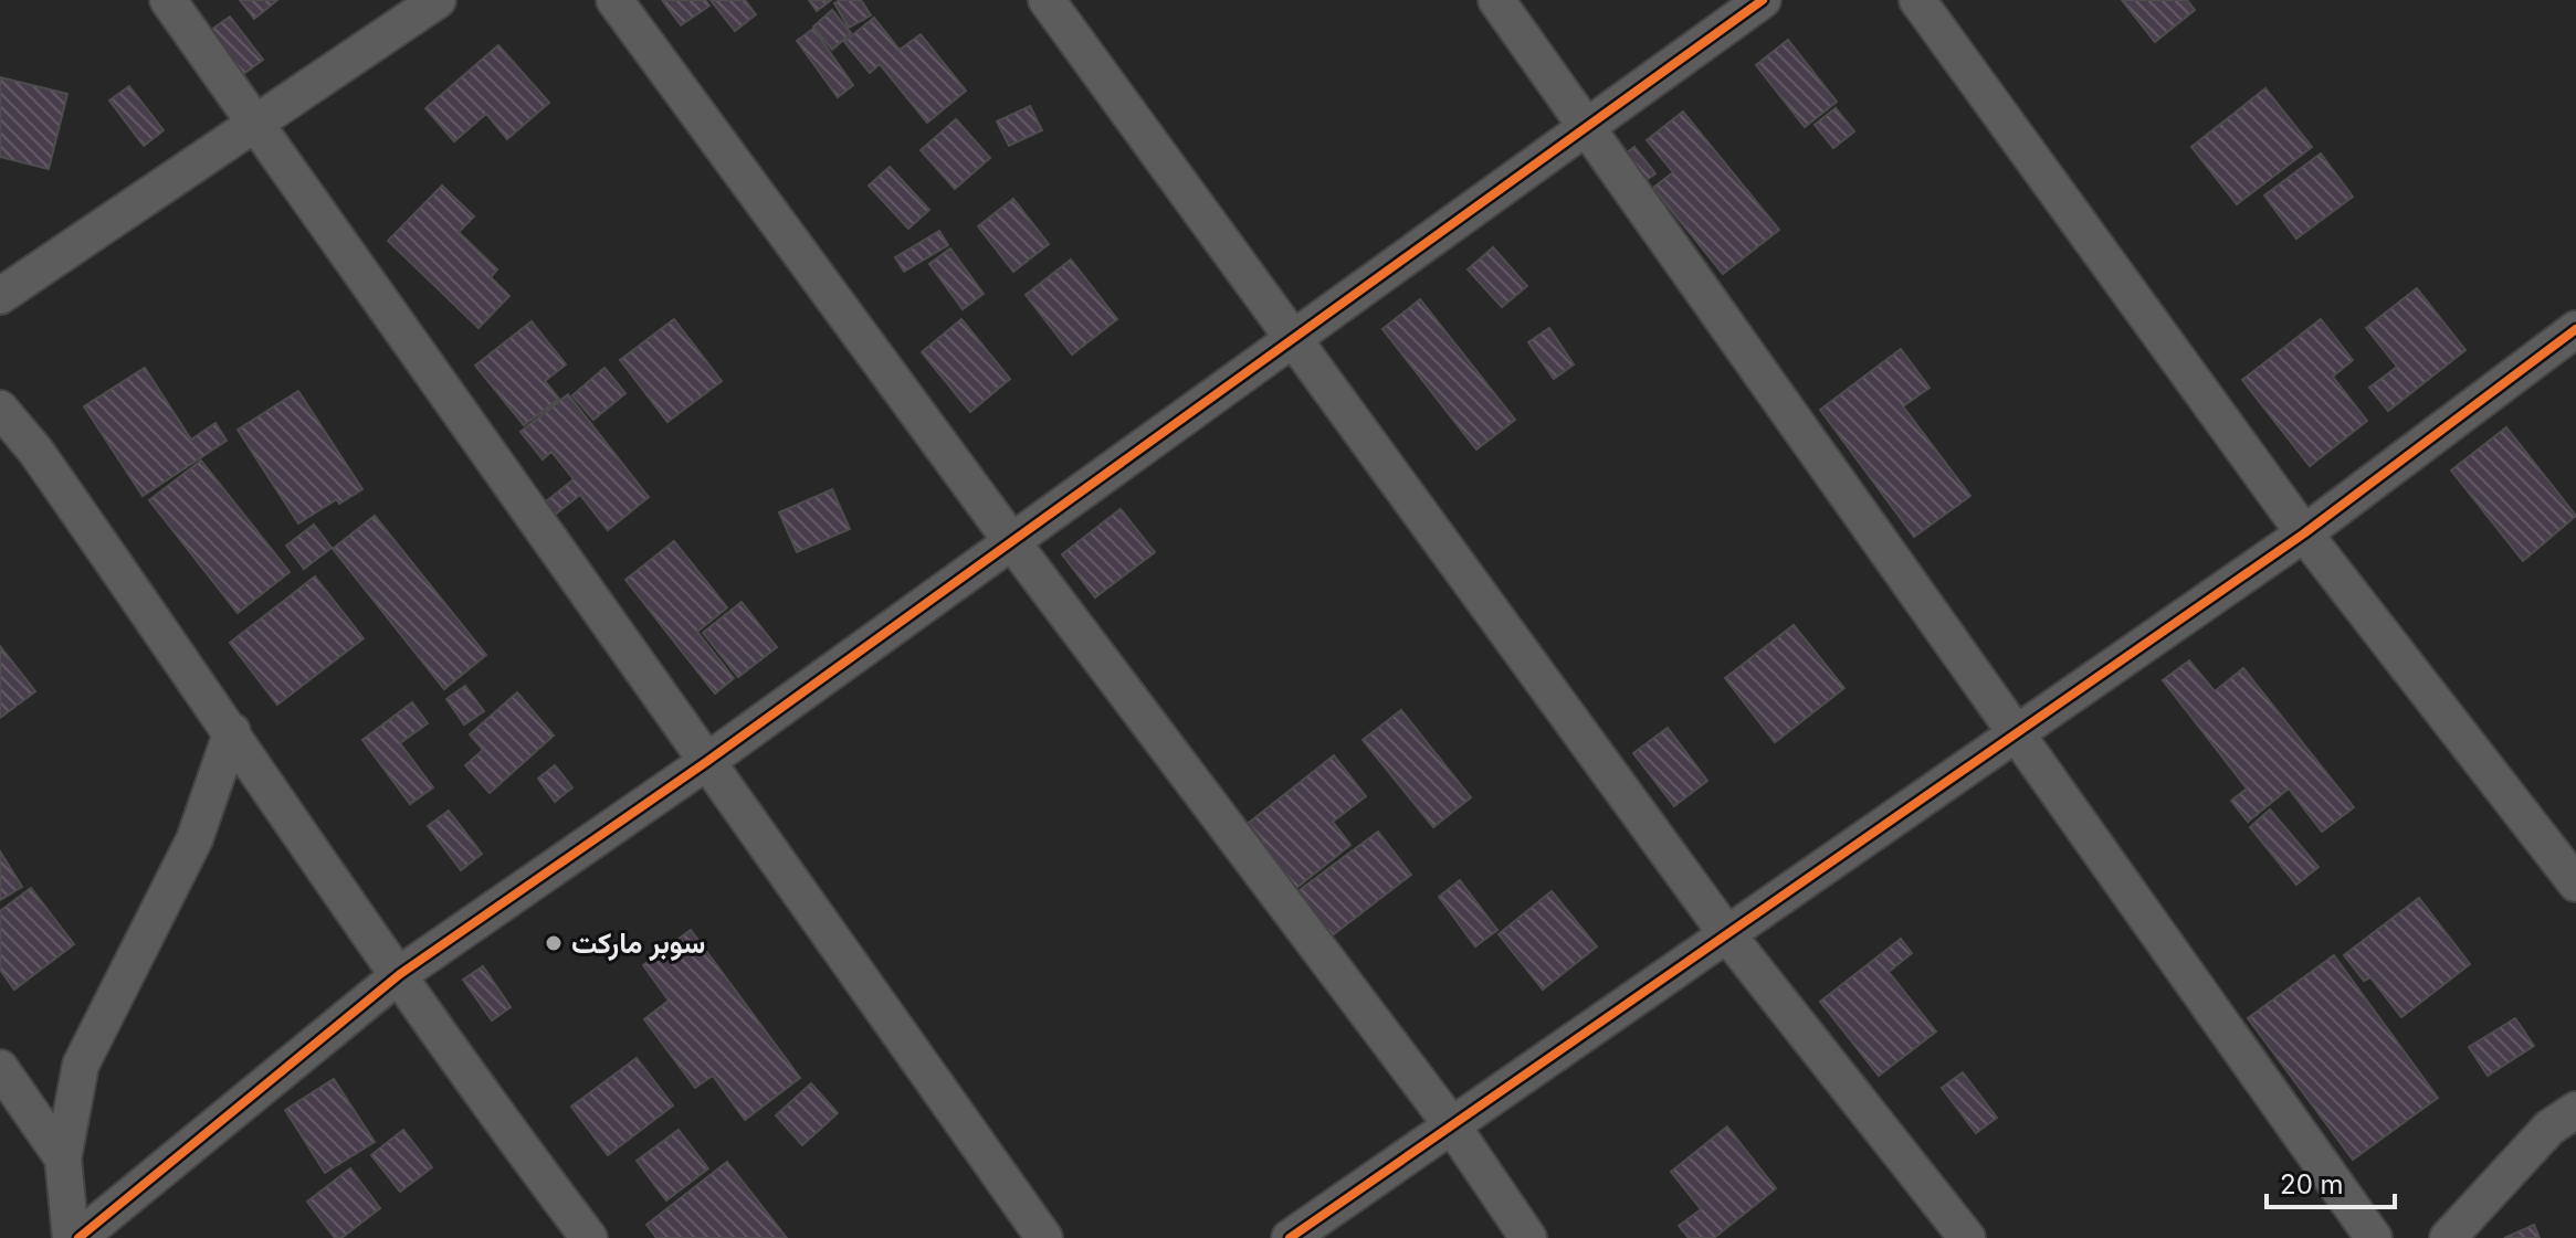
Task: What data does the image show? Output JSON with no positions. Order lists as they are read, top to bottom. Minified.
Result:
{"places":["سوبر ماركت"],"scale_bar":"20 m"}
